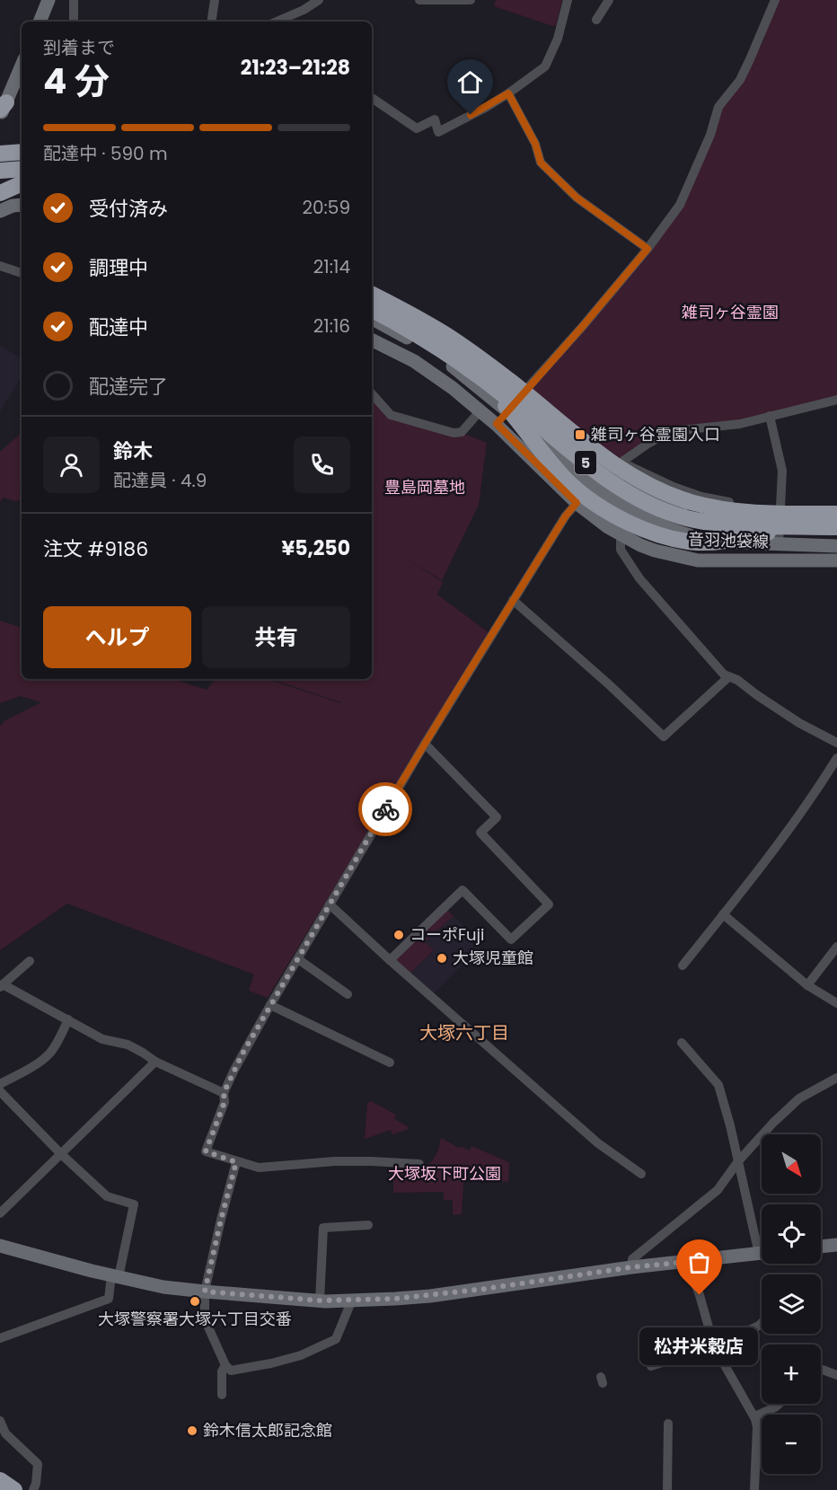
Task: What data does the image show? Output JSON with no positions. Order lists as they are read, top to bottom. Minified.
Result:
{"streets":{"highway":["5"],"main road":["音羽池袋線"]},"districts":["大塚六丁目"],"parks":["雑司ヶ谷霊園","豊島岡墓地","大塚坂下町公園"],"places":{"transit":["雑司ヶ谷霊園入口"],"other":["コーポFuji","大塚児童館","松井米穀店","大塚警察署大塚六丁目交番","鈴木信太郎記念館"]},"north":"bottom right","page":{"heading":["4 分","到着まで","21:23–21:28"],"panel":["鈴木","配達員 · 4.9","注文 #9186","¥5,250"],"bar":"配達中 · 590 m","list":[["受付済み","20:59"],["調理中","21:14"],["配達中","21:16"],"配達完了"],"buttons":["ヘルプ","共有"],"map_buttons":["+","−"],"bubble":"松井米穀店"}}
